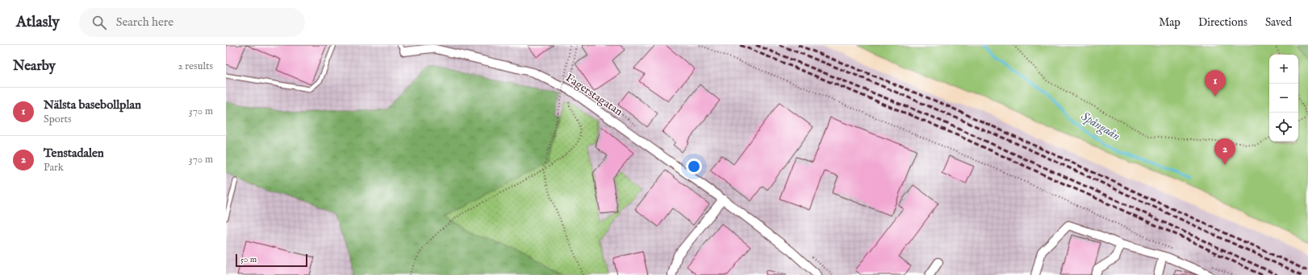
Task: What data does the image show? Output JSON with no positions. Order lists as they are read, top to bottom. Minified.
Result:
{"streets":{"street":["Fagerstagatan"]},"water":["Spångaån"],"scale_bar":"50 m","page":{"header":"Atlasly","search":"Search here","nav":["Map","Directions","Saved"],"heading":["Nearby","2 results"],"map_buttons":["+","−"],"pins":["1","2"],"list":[{"mark":"1","name":"Nälsta basebollplan","note":"Sports","value":"370 m"},{"mark":"2","name":"Tenstadalen","note":"Park","value":"370 m"}],"scale":"50 m"}}
